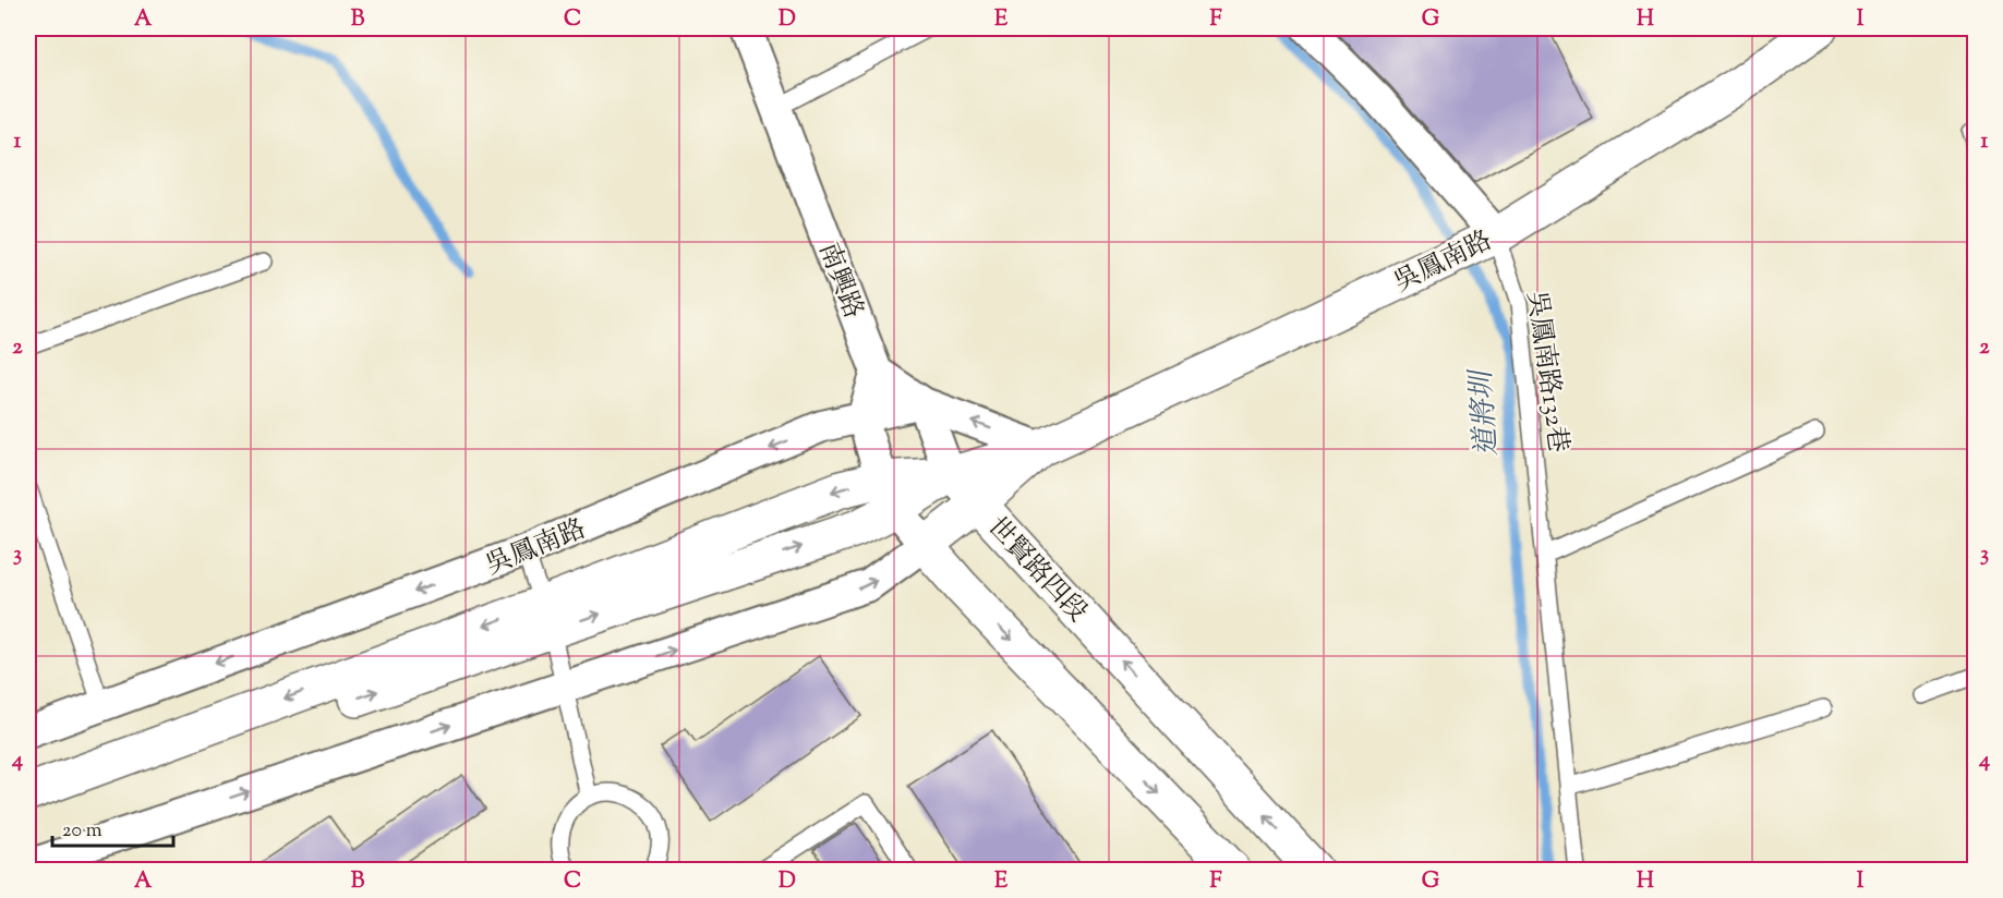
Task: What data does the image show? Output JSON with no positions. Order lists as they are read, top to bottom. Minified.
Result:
{"streets":{"main road":["吳鳳南路","世賢路四段"],"street":["南興路"],"lane":["吳鳳南路132巷"]},"crossings":[["吳鳳南路","吳鳳南路132巷"],["吳鳳南路","世賢路四段"]],"water":["道將圳"],"scale_bar":"20 m","grid":{"columns":["A","B","C","D","E","F","G","H","I"],"rows":["1","2","3","4"]}}
